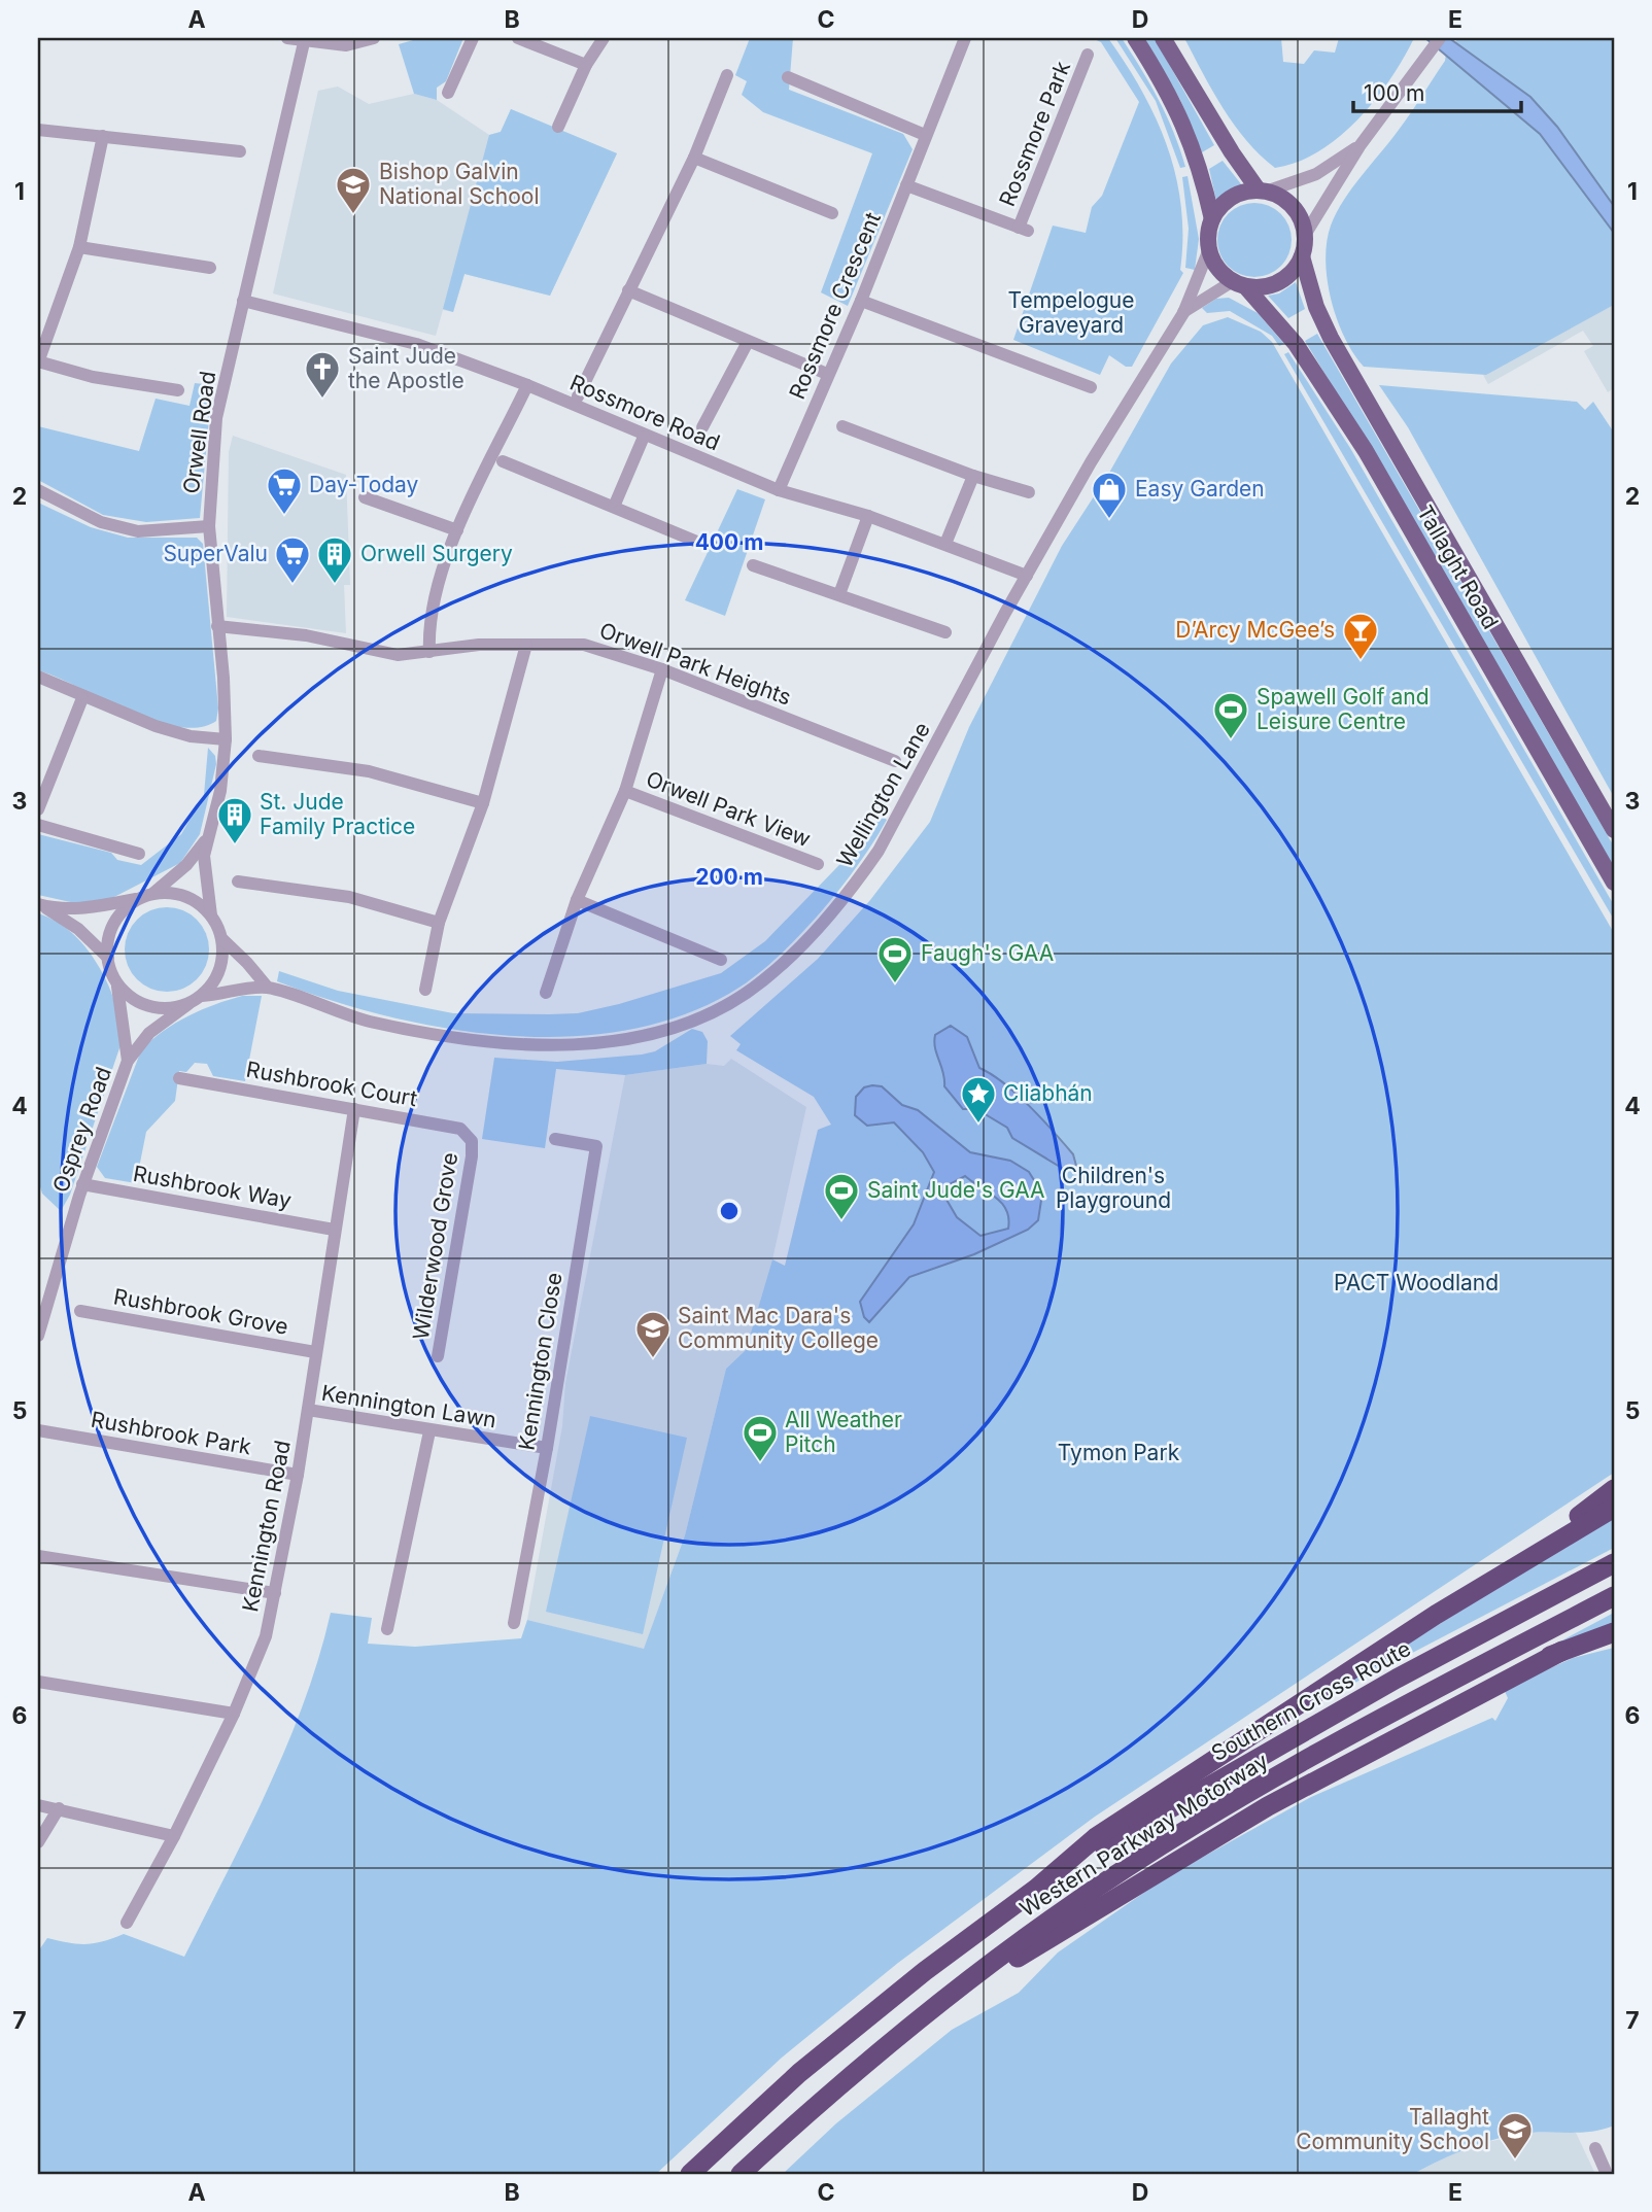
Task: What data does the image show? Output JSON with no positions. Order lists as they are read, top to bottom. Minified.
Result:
{"streets":{"highway":["Southern Cross Route","Western Parkway Motorway"],"main road":["Tallaght Road"],"street":["Rossmore Park","Rossmore Crescent","Rossmore Road","Orwell Road","Orwell Park Heights","Wellington Lane","Orwell Park View","Rushbrook Court","Osprey Road","Rushbrook Way","Wilderwood Grove","Rushbrook Grove","Kennington Close","Kennington Lawn","Rushbrook Park","Kennington Road"]},"crossings":[["Rossmore Park","Rossmore Crescent"],["Rossmore Crescent","Rossmore Road"],["Rossmore Road","Orwell Road"],["Rossmore Road","Wellington Lane"],["Orwell Road","Orwell Park Heights"],["Orwell Road","Wellington Lane"],["Orwell Road","Osprey Road"],["Tallaght Road","Wellington Lane"],["Orwell Park Heights","Orwell Park View"],["Wellington Lane","Osprey Road"],["Rushbrook Court","Wilderwood Grove"],["Rushbrook Court","Kennington Road"],["Osprey Road","Rushbrook Way"],["Rushbrook Way","Kennington Road"],["Rushbrook Grove","Kennington Road"],["Kennington Close","Kennington Lawn"],["Kennington Lawn","Kennington Road"],["Rushbrook Park","Kennington Road"],["Southern Cross Route","Western Parkway Motorway"]],"parks":["Tempelogue Graveyard","Children's Playground","PACT Woodland","Tymon Park"],"places":{"school or university":["Bishop Galvin National School","Saint Mac Dara's Community College","Tallaght Community School"],"church":["Saint Jude the Apostle"],"supermarket":["Day-Today","SuperValu"],"shop":["Easy Garden"],"building":["Orwell Surgery","St. Jude Family Practice"],"bar":["D’Arcy McGee’s"],"sports":["Spawell Golf and Leisure Centre","Faugh's GAA","Saint Jude's GAA","All Weather Pitch"],"place":["Cliabhán"]},"scale_bar":"100 m","grid":{"columns":["A","B","C","D","E"],"rows":["1","2","3","4","5","6","7"]},"rings":["400 m","200 m"]}
